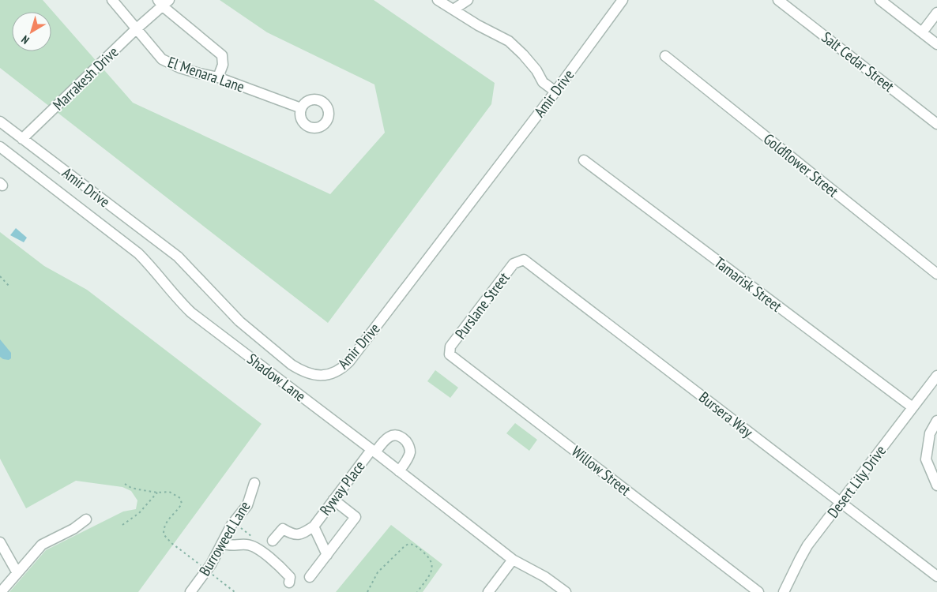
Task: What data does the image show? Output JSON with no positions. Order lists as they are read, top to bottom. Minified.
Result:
{"streets":{"street":["Salt Cedar Street","El Menara Lane","Marrakesh Drive","Amir Drive","Goldflower Street","Tamarisk Street","Purslane Street","Shadow Lane","Bursera Way","Willow Street","Desert Lily Drive","Ryway Place","Burroweed Lane"]},"crossings":[["El Menara Lane","Marrakesh Drive"],["Marrakesh Drive","Amir Drive"],["Tamarisk Street","Desert Lily Drive"],["Purslane Street","Bursera Way"],["Purslane Street","Willow Street"],["Shadow Lane","Ryway Place"],["Bursera Way","Desert Lily Drive"]],"north":"bottom left"}
